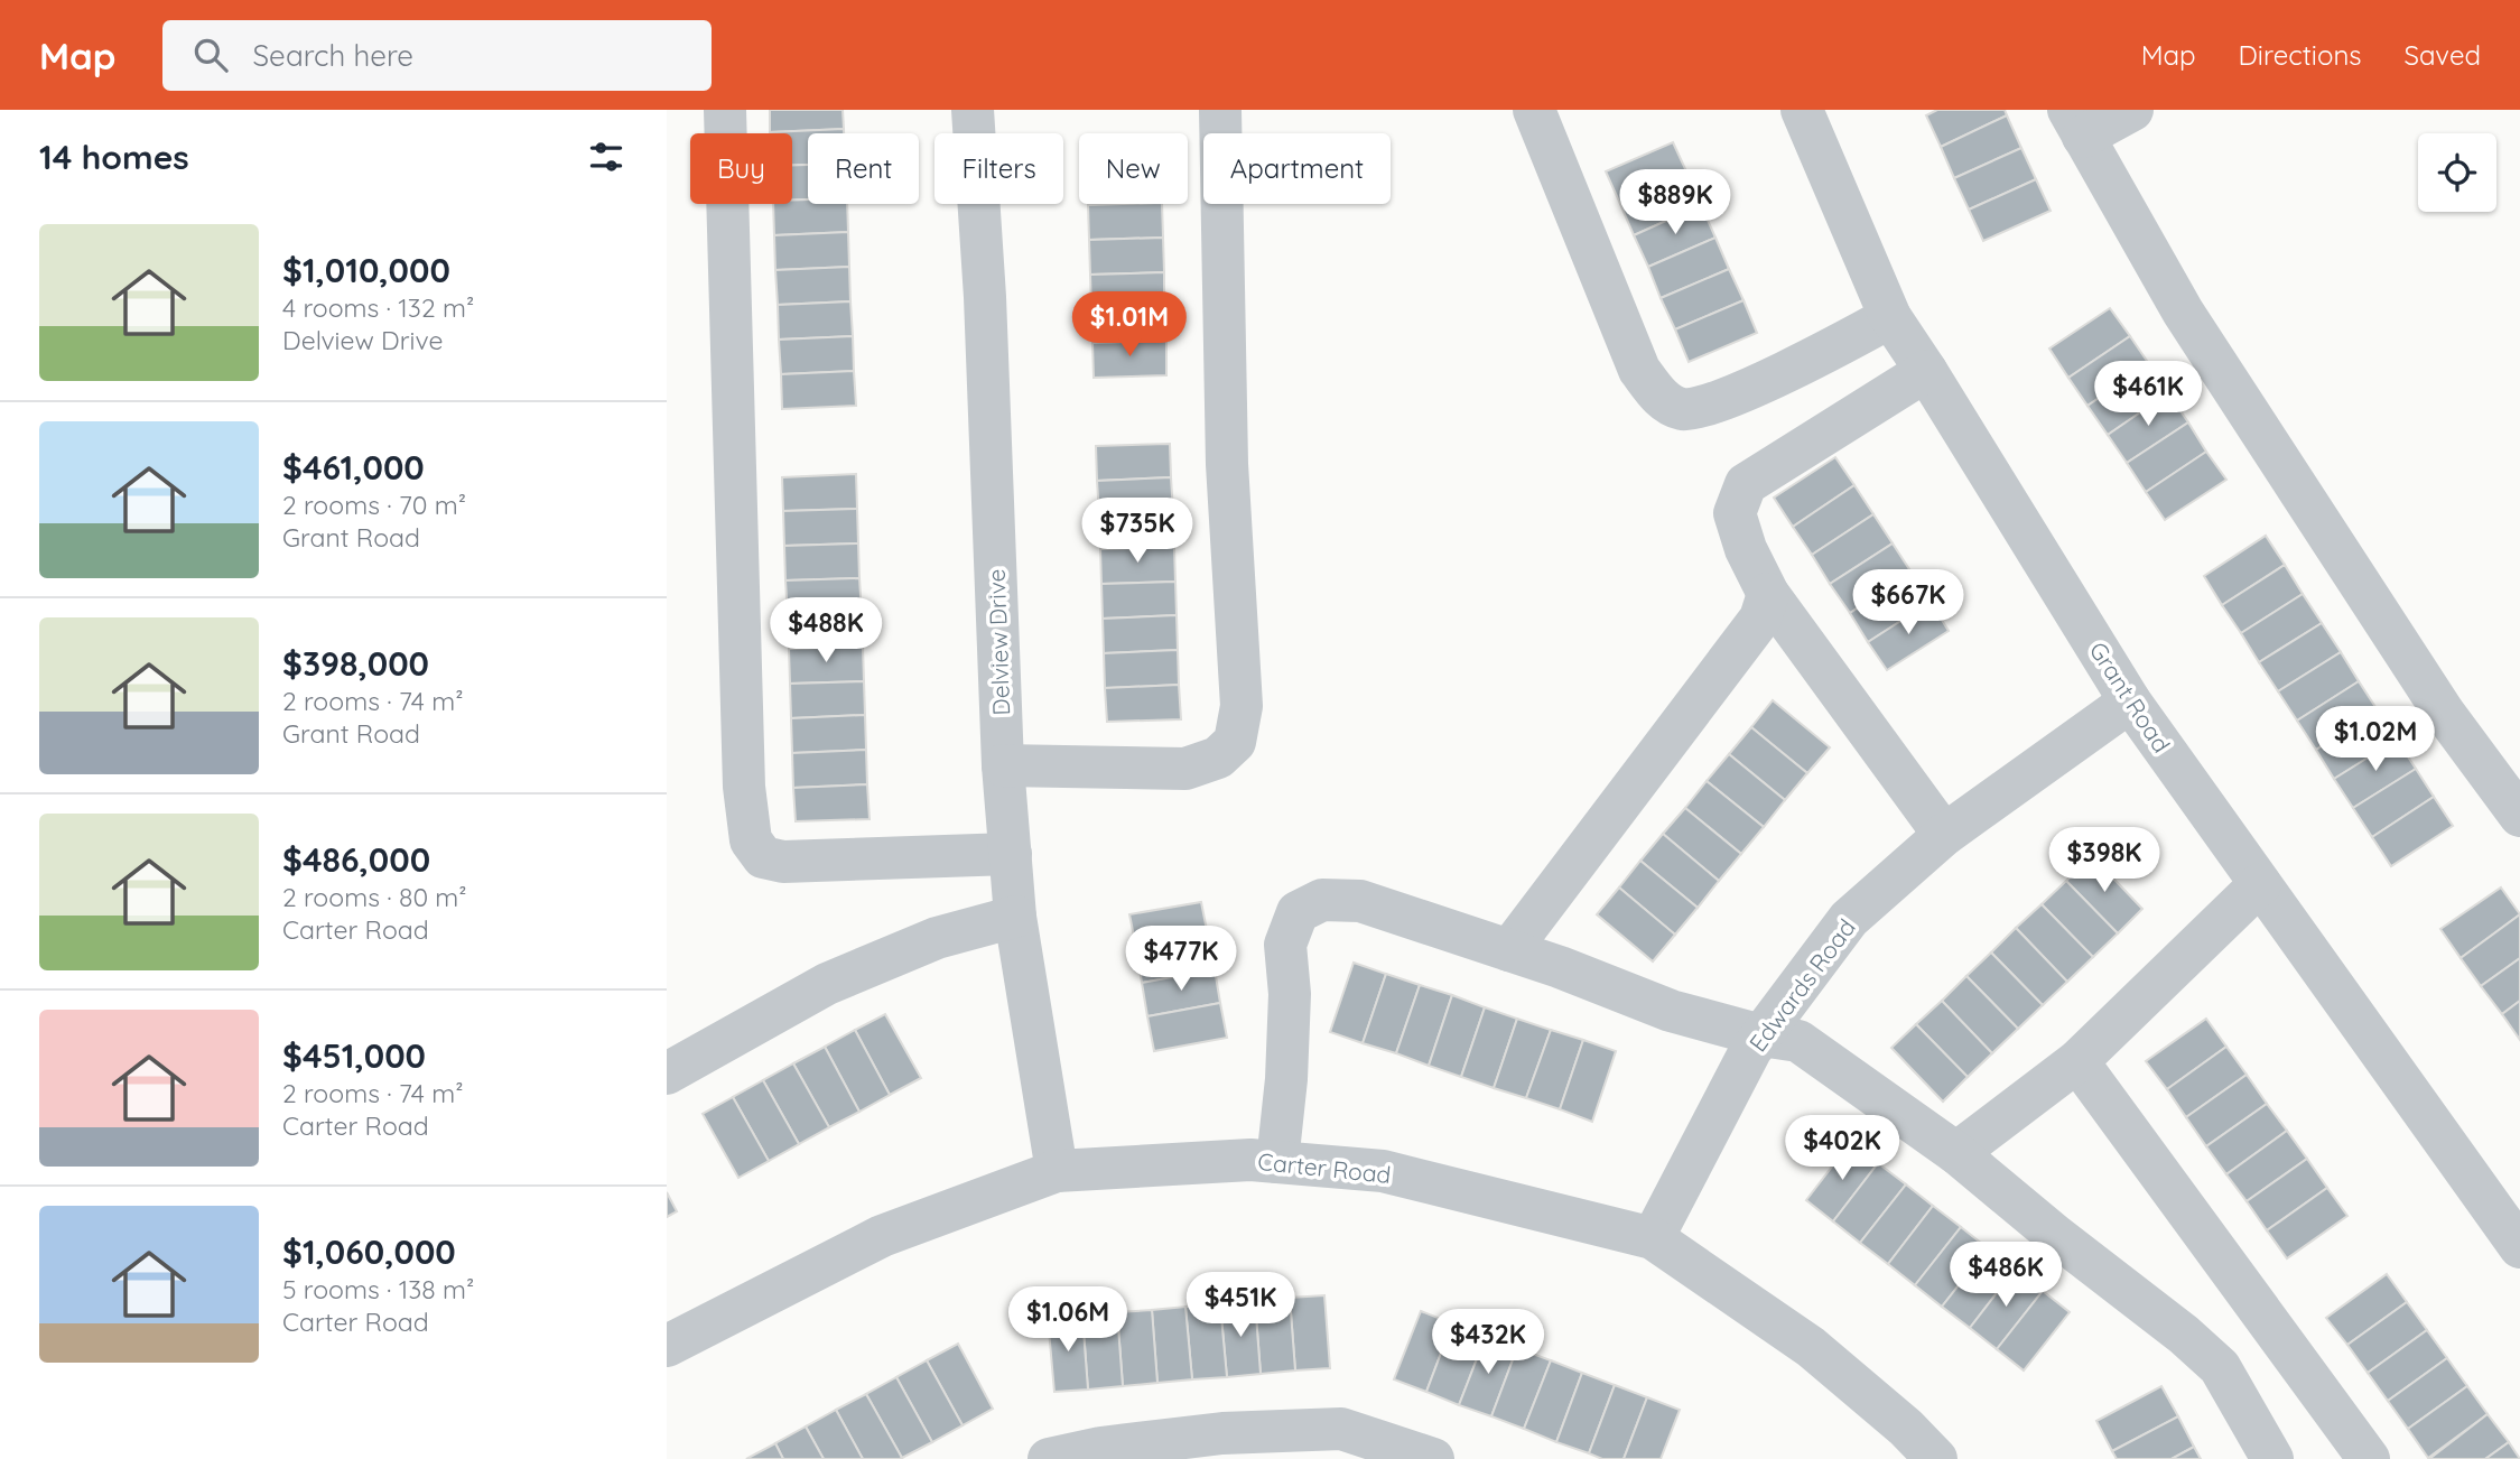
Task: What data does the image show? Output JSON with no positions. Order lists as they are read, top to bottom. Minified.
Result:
{"streets":{"street":["Delview Drive","Grant Road","Edwards Road","Carter Road"]},"crossings":[["Delview Drive","Carter Road"],["Grant Road","Edwards Road"],["Edwards Road","Carter Road"]],"page":{"header":"Map","search":"Search here","nav":["Map","Directions","Saved"],"heading":"14 homes","chip":["Buy","Rent","Filters","New","Apartment"],"price":["$889K","$1.01M","$461K","$735K","$667K","$488K","$1.02M","$398K","$477K","$402K","$486K","$451K","$1.06M","$432K"],"list":[{"name":"$1,010,000","note":"4 rooms · 132 m² · Delview Drive"},{"name":"$461,000","note":"2 rooms · 70 m² · Grant Road"},{"name":"$398,000","note":"2 rooms · 74 m² · Grant Road"},{"name":"$486,000","note":"2 rooms · 80 m² · Carter Road"},{"name":"$451,000","note":"2 rooms · 74 m² · Carter Road"},{"name":"$1,060,000","note":"5 rooms · 138 m² · Carter Road"}]}}
